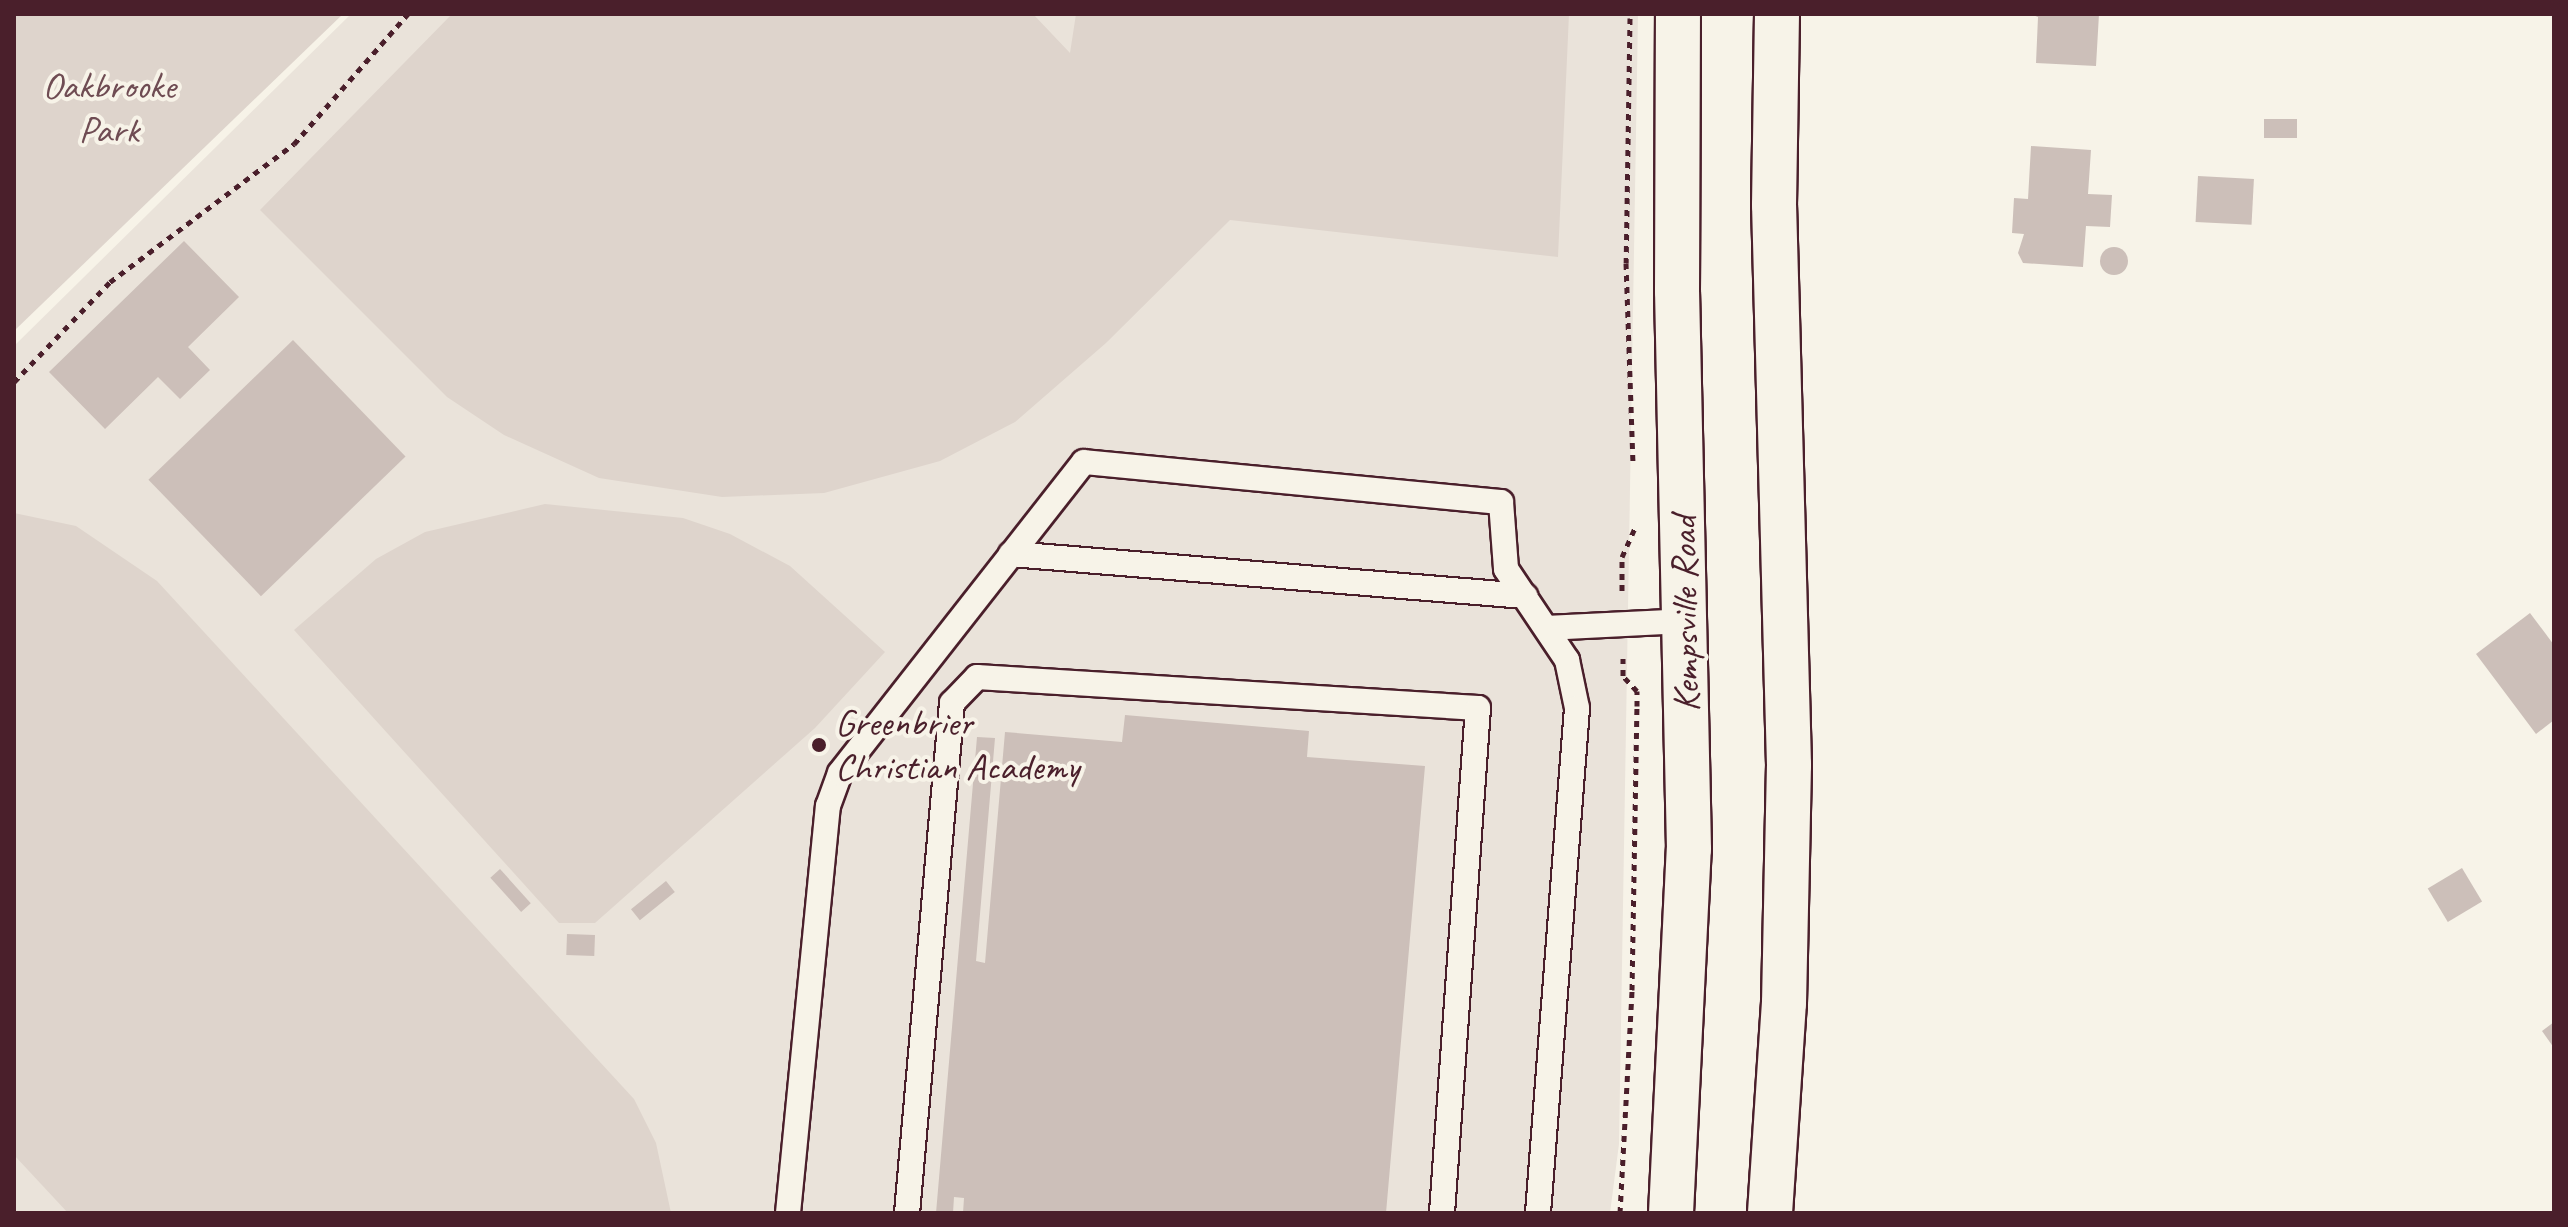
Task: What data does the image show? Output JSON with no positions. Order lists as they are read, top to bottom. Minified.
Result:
{"streets":{"main road":["Kempsville Road"]},"parks":["Oakbrooke Park"],"places":["Greenbrier Christian Academy"]}
